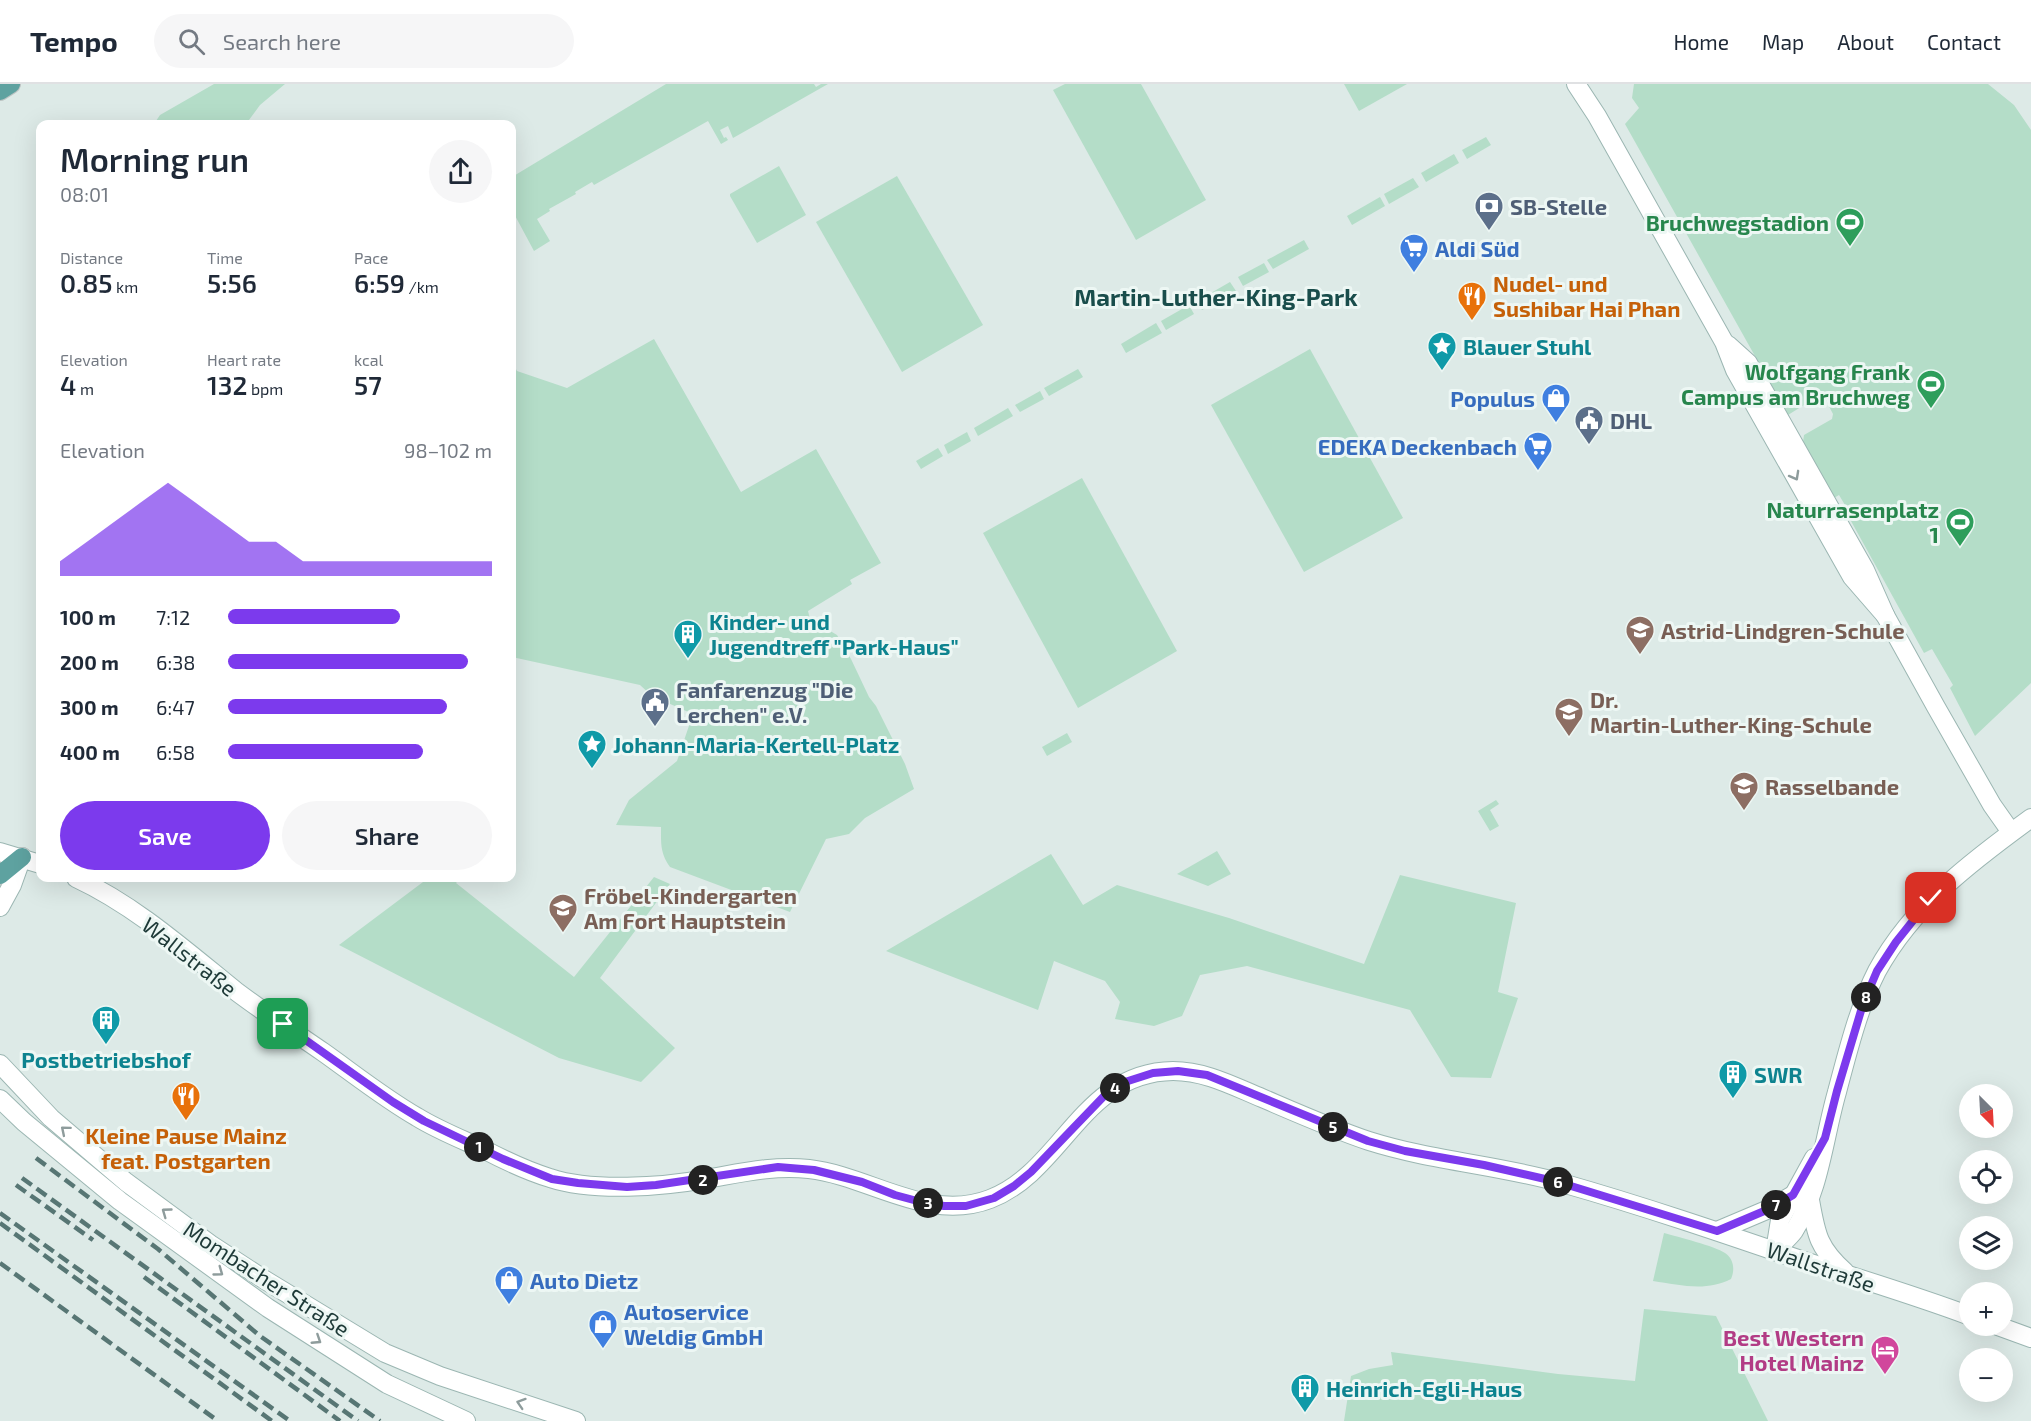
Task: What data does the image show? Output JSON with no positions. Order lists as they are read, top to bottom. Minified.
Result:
{"streets":{"street":["Wallstraße","Mombacher Straße"]},"districts":["Martin-Luther-King-Park"],"places":{"bank":["SB-Stelle"],"sports":["Bruchwegstadion","Wolfgang Frank Campus am Bruchweg","Naturrasenplatz 1"],"supermarket":["Aldi Süd","EDEKA Deckenbach"],"restaurant":["Nudel- und Sushibar Hai Phan","Kleine Pause Mainz feat. Postgarten"],"place":["Blauer Stuhl","Johann-Maria-Kertell-Platz"],"shop":["Populus","Auto Dietz","Autoservice Weldig GmbH"],"public building":["DHL","Fanfarenzug \"Die Lerchen\" e.V."],"school or university":["Astrid-Lindgren-Schule","Dr. Martin-Luther-King-Schule","Rasselbande","Fröbel-Kindergarten Am Fort Hauptstein"],"building":["Kinder- und Jugendtreff \"Park-Haus\"","Postbetriebshof","SWR","Heinrich-Egli-Haus"],"hotel":["Best Western Hotel Mainz"]},"north":"bottom right","page":{"header":"Tempo","search":"Search here","nav":["Home","Map","About","Contact"],"heading":["Morning run","08:01"],"stats":[["Distance","0.85 km"],["Time","5:56"],["Pace","6:59 /km"],["Elevation","4 m"],["Heart rate","132 bpm"],["kcal","57"]],"chart":["Elevation","98–102 m"],"list":[{"name":"100 m","note":"7:12"},{"name":"200 m","note":"6:38"},{"name":"300 m","note":"6:47"},{"name":"400 m","note":"6:58"}],"buttons":["Save","Share"],"pins":["8","4","5","1","2","6","3","7"],"map_buttons":["+","−"]}}
